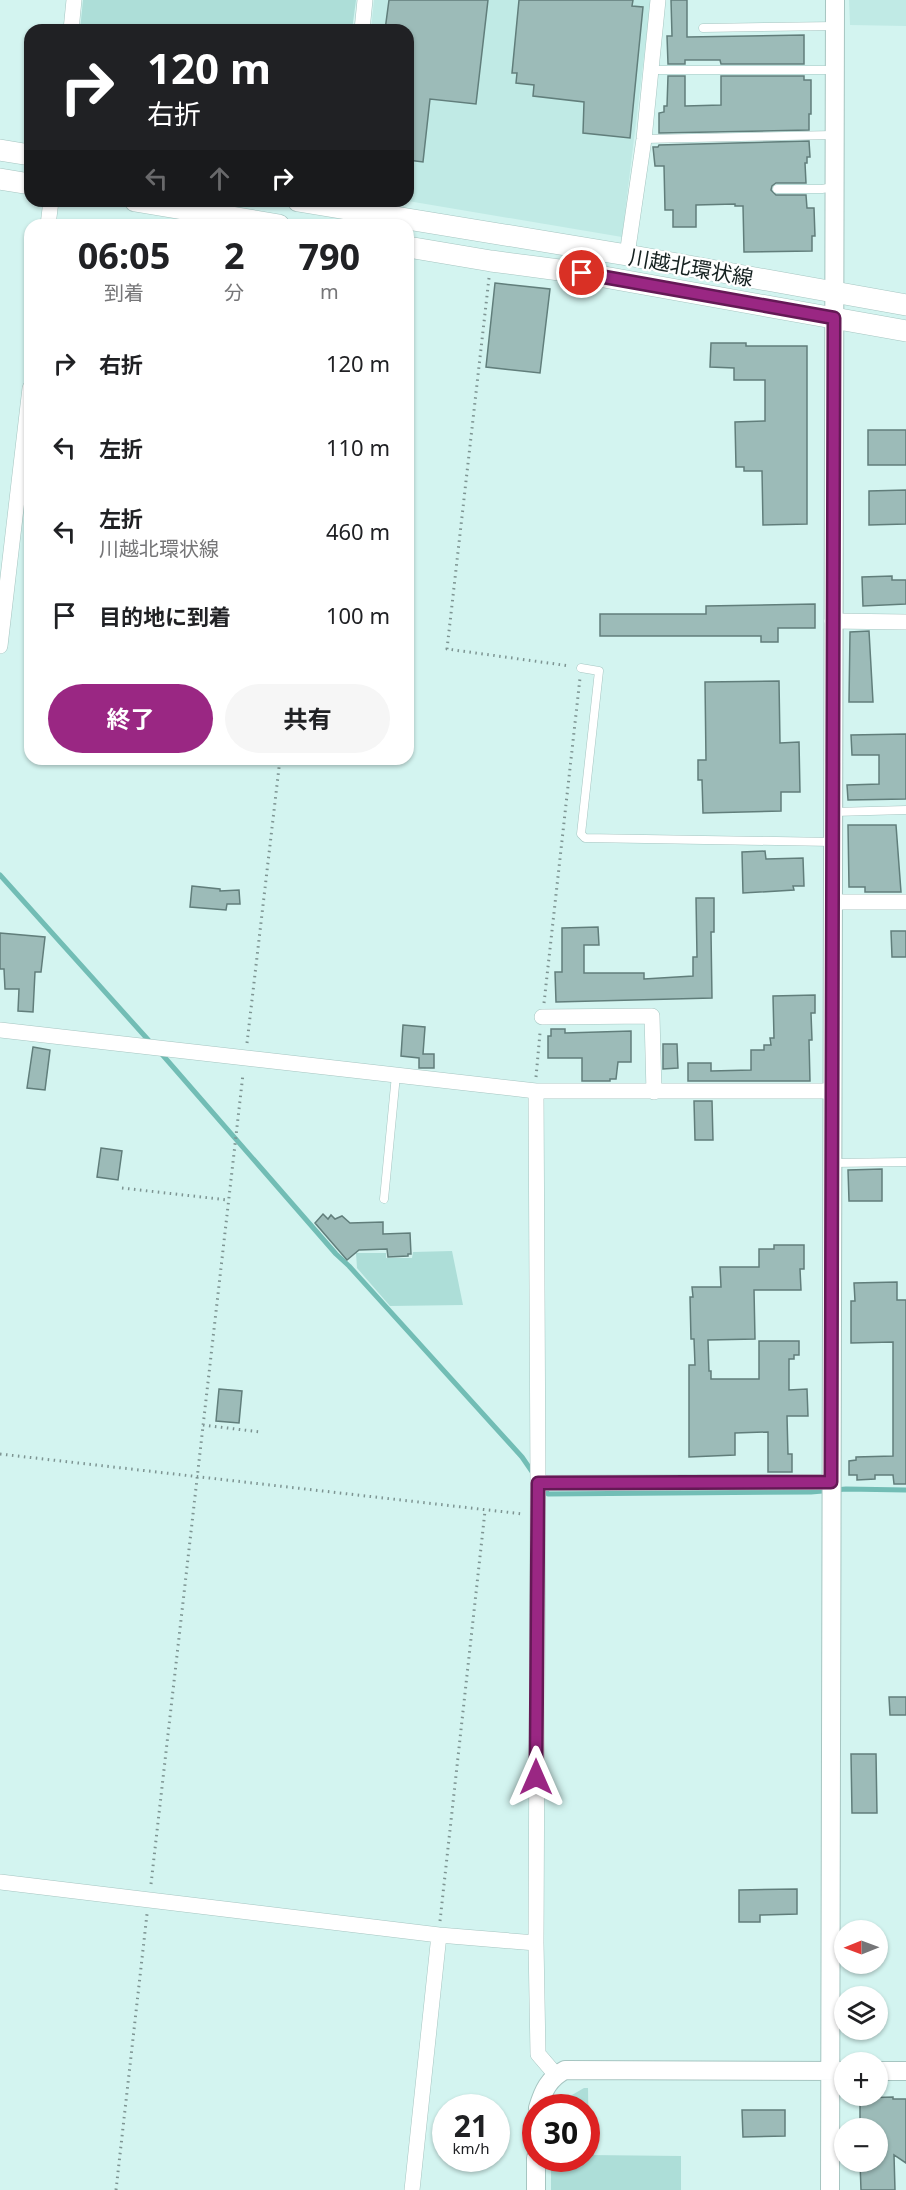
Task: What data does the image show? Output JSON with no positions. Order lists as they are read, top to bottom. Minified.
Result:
{"streets":{"main road":["川越北環状線"]},"north":"left","page":{"turn":["120 m","右折"],"eta":["06:05","到着","2","分","790","m"],"list":[{"name":"右折","value":"120 m"},{"name":"左折","value":"110 m"},{"name":"左折","note":"川越北環状線","value":"460 m"},{"name":"目的地に到着","value":"100 m"}],"buttons":["終了","共有"],"map_buttons":["+","−"],"speed":"21 km/h","limit":"30"}}
